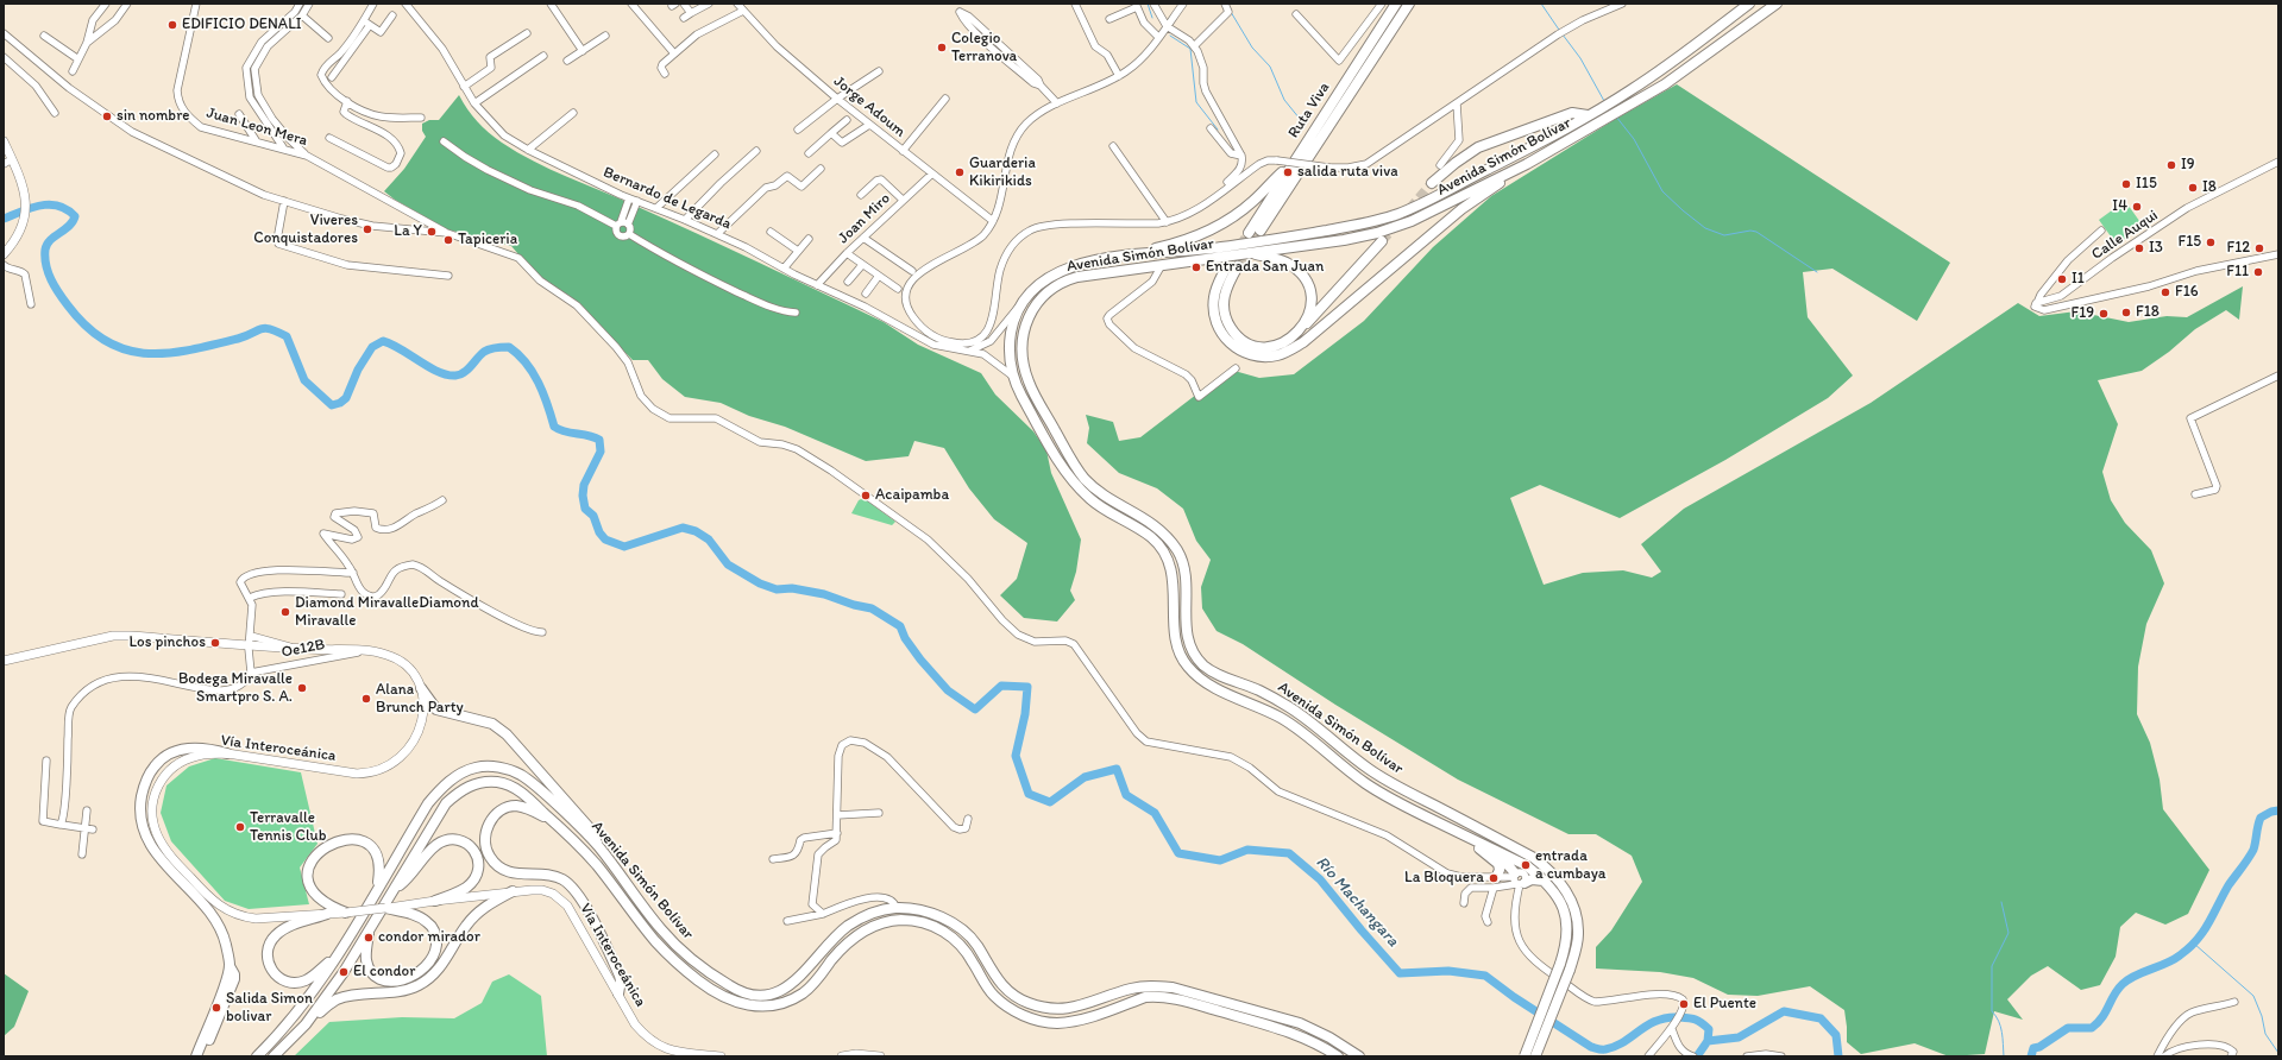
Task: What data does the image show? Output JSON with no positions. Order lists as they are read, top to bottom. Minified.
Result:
{"streets":{"highway":["Ruta Viva","Avenida Simón Bolívar"],"main road":["Vía Interoceánica"],"street":["Jorge Adoum","Juan Leon Mera","Bernardo de Legarda","Joan Miro","Calle Auqui","Oe12B"]},"crossings":[["Jorge Adoum","Joan Miro"],["Avenida Simón Bolívar","Bernardo de Legarda"],["Bernardo de Legarda","Joan Miro"],["Oe12B","Vía Interoceánica"]],"water":["Río Machangara"],"places":["EDIFICIO DENALI","Colegio Terranova","sin nombre","I9","Guarderia Kikirikids","salida ruta viva","I15","I8","I4","Viveres Conquistadores","La Y","Tapiceria","F15","I3","F12","Entrada San Juan","F11","I1","F16","F18","F19","Acaipamba","Diamond MiravalleDiamond Miravalle","Los pinchos","Bodega Miravalle Smartpro S. A.","Alana Brunch Party","Terravalle Tennis Club","entrada a cumbaya","La Bloquera","condor mirador","El condor","El Puente","Salida Simon bolivar"]}
